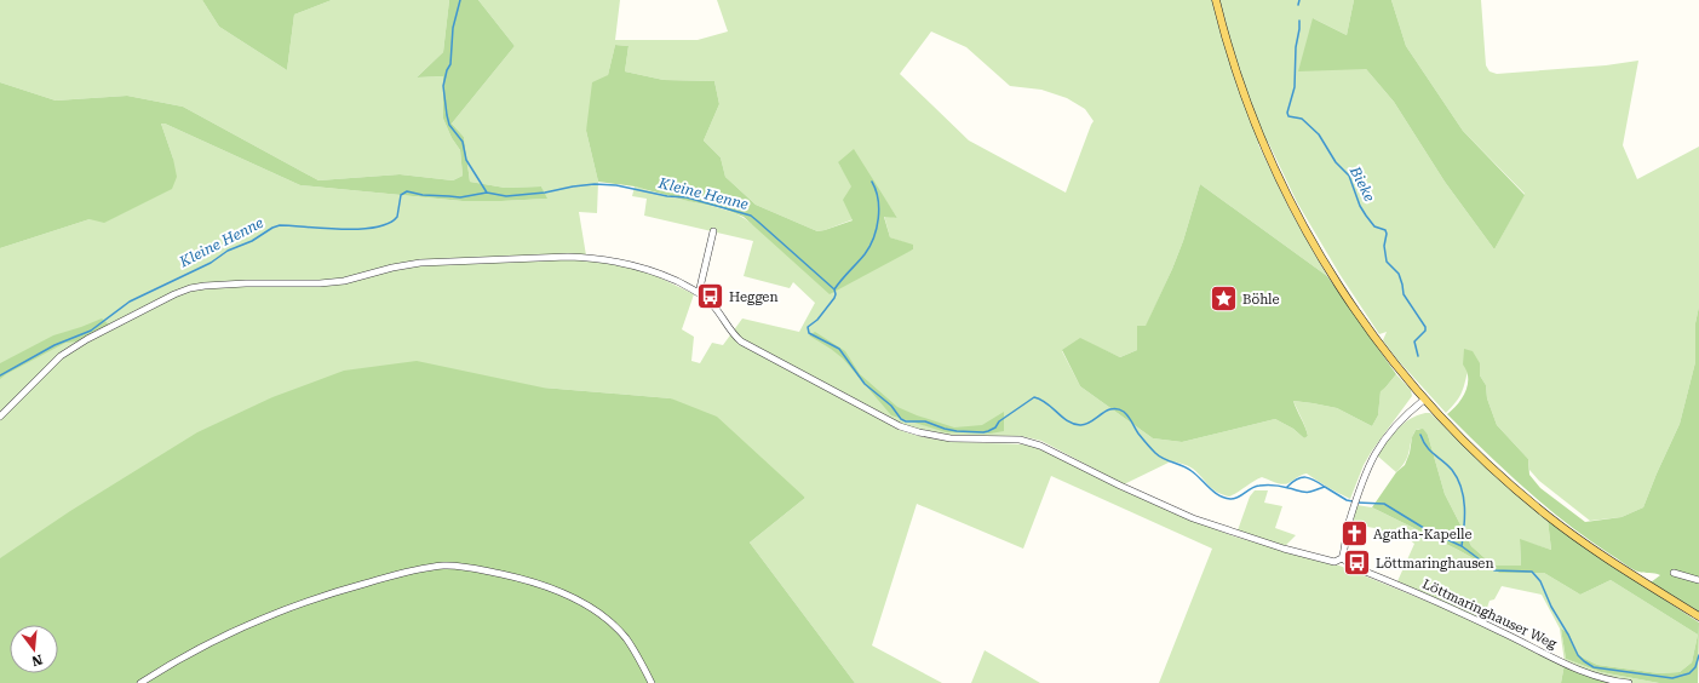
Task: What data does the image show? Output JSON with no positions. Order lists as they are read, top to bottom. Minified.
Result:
{"streets":{"street":["Löttmaringhauser Weg"]},"water":["Bieke","Kleine Henne"],"places":{"bus stop":["Heggen","Löttmaringhausen"],"place":["Böhle"],"church":["Agatha-Kapelle"]},"north":"bottom"}
